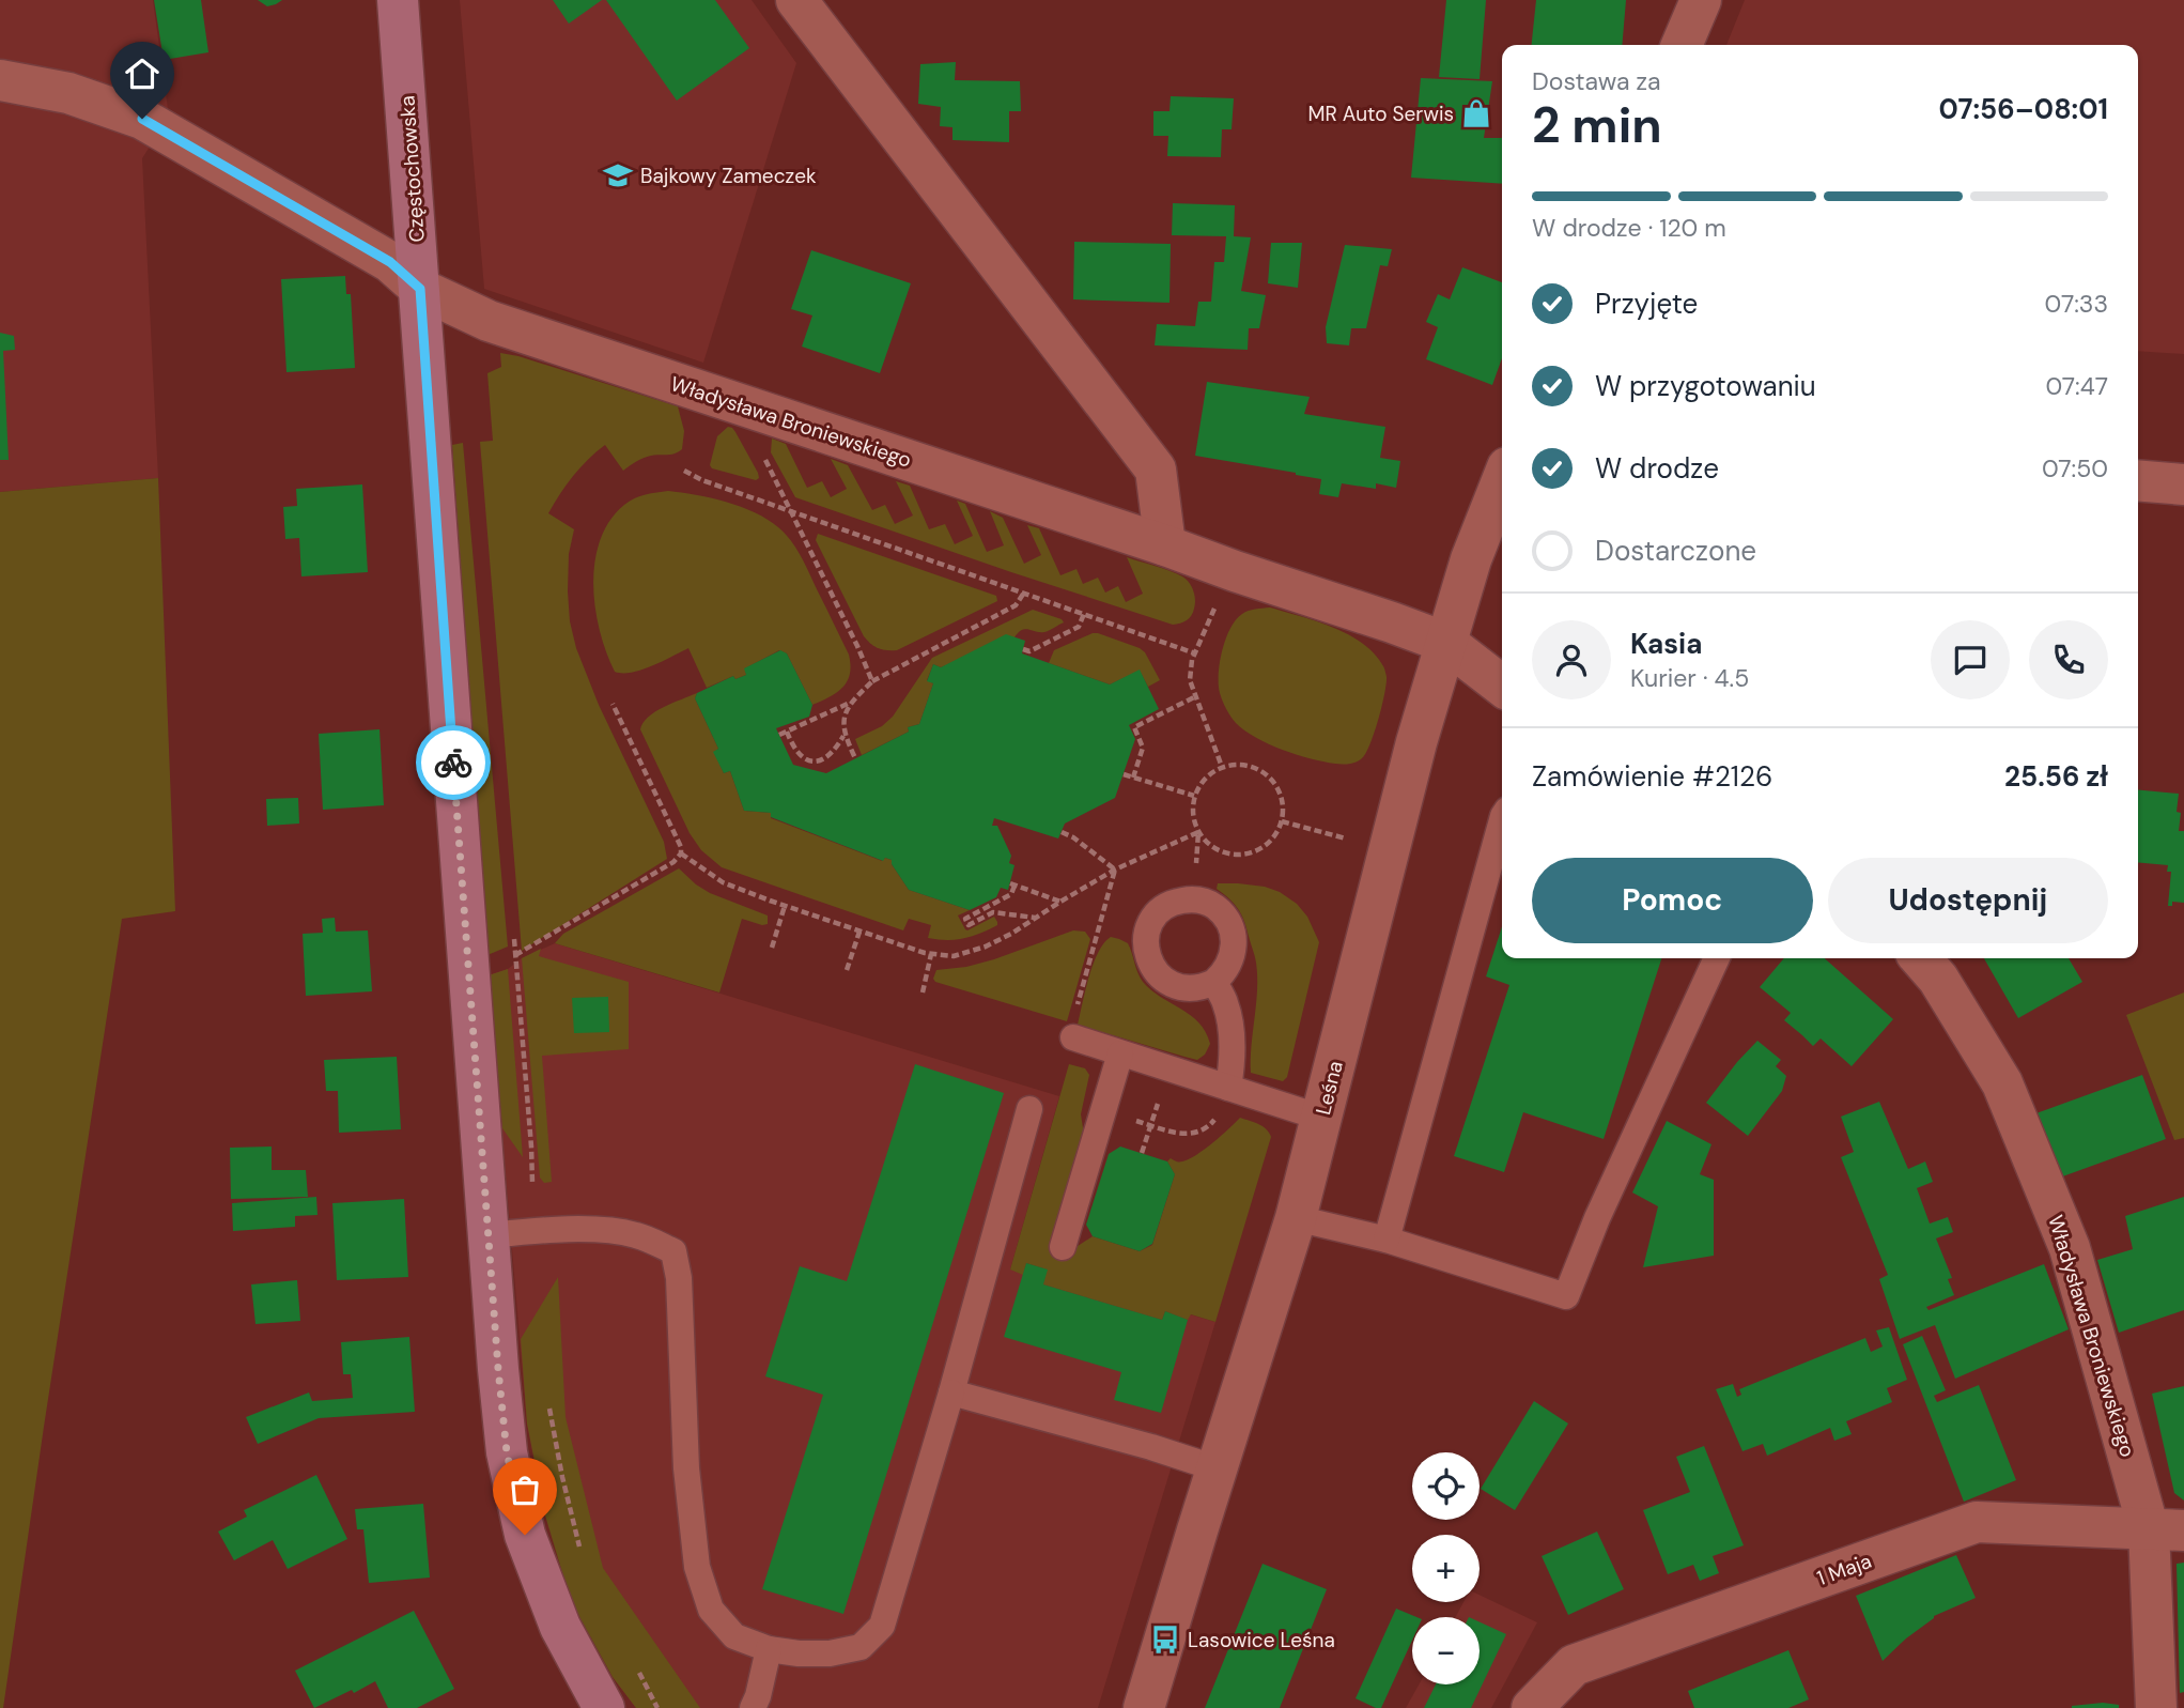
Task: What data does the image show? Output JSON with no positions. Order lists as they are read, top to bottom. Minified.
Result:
{"streets":{"street":["Częstochowska","Władysława Broniewskiego","Leśna","1 Maja"]},"crossings":[["Częstochowska","Władysława Broniewskiego"],["Władysława Broniewskiego","Leśna"],["Władysława Broniewskiego","1 Maja"]],"places":{"shop":["MR Auto Serwis"],"school or university":["Bajkowy Zameczek"],"bus stop":["Lasowice Leśna"]},"page":{"heading":["2 min","Dostawa za","07:56–08:01"],"panel":["Kasia","Kurier · 4.5","Zamówienie #2126","25.56 zł"],"bar":"W drodze · 120 m","list":[["Przyjęte","07:33"],["W przygotowaniu","07:47"],["W drodze","07:50"],"Dostarczone"],"buttons":["Pomoc","Udostępnij"],"map_buttons":["+","−"]}}
